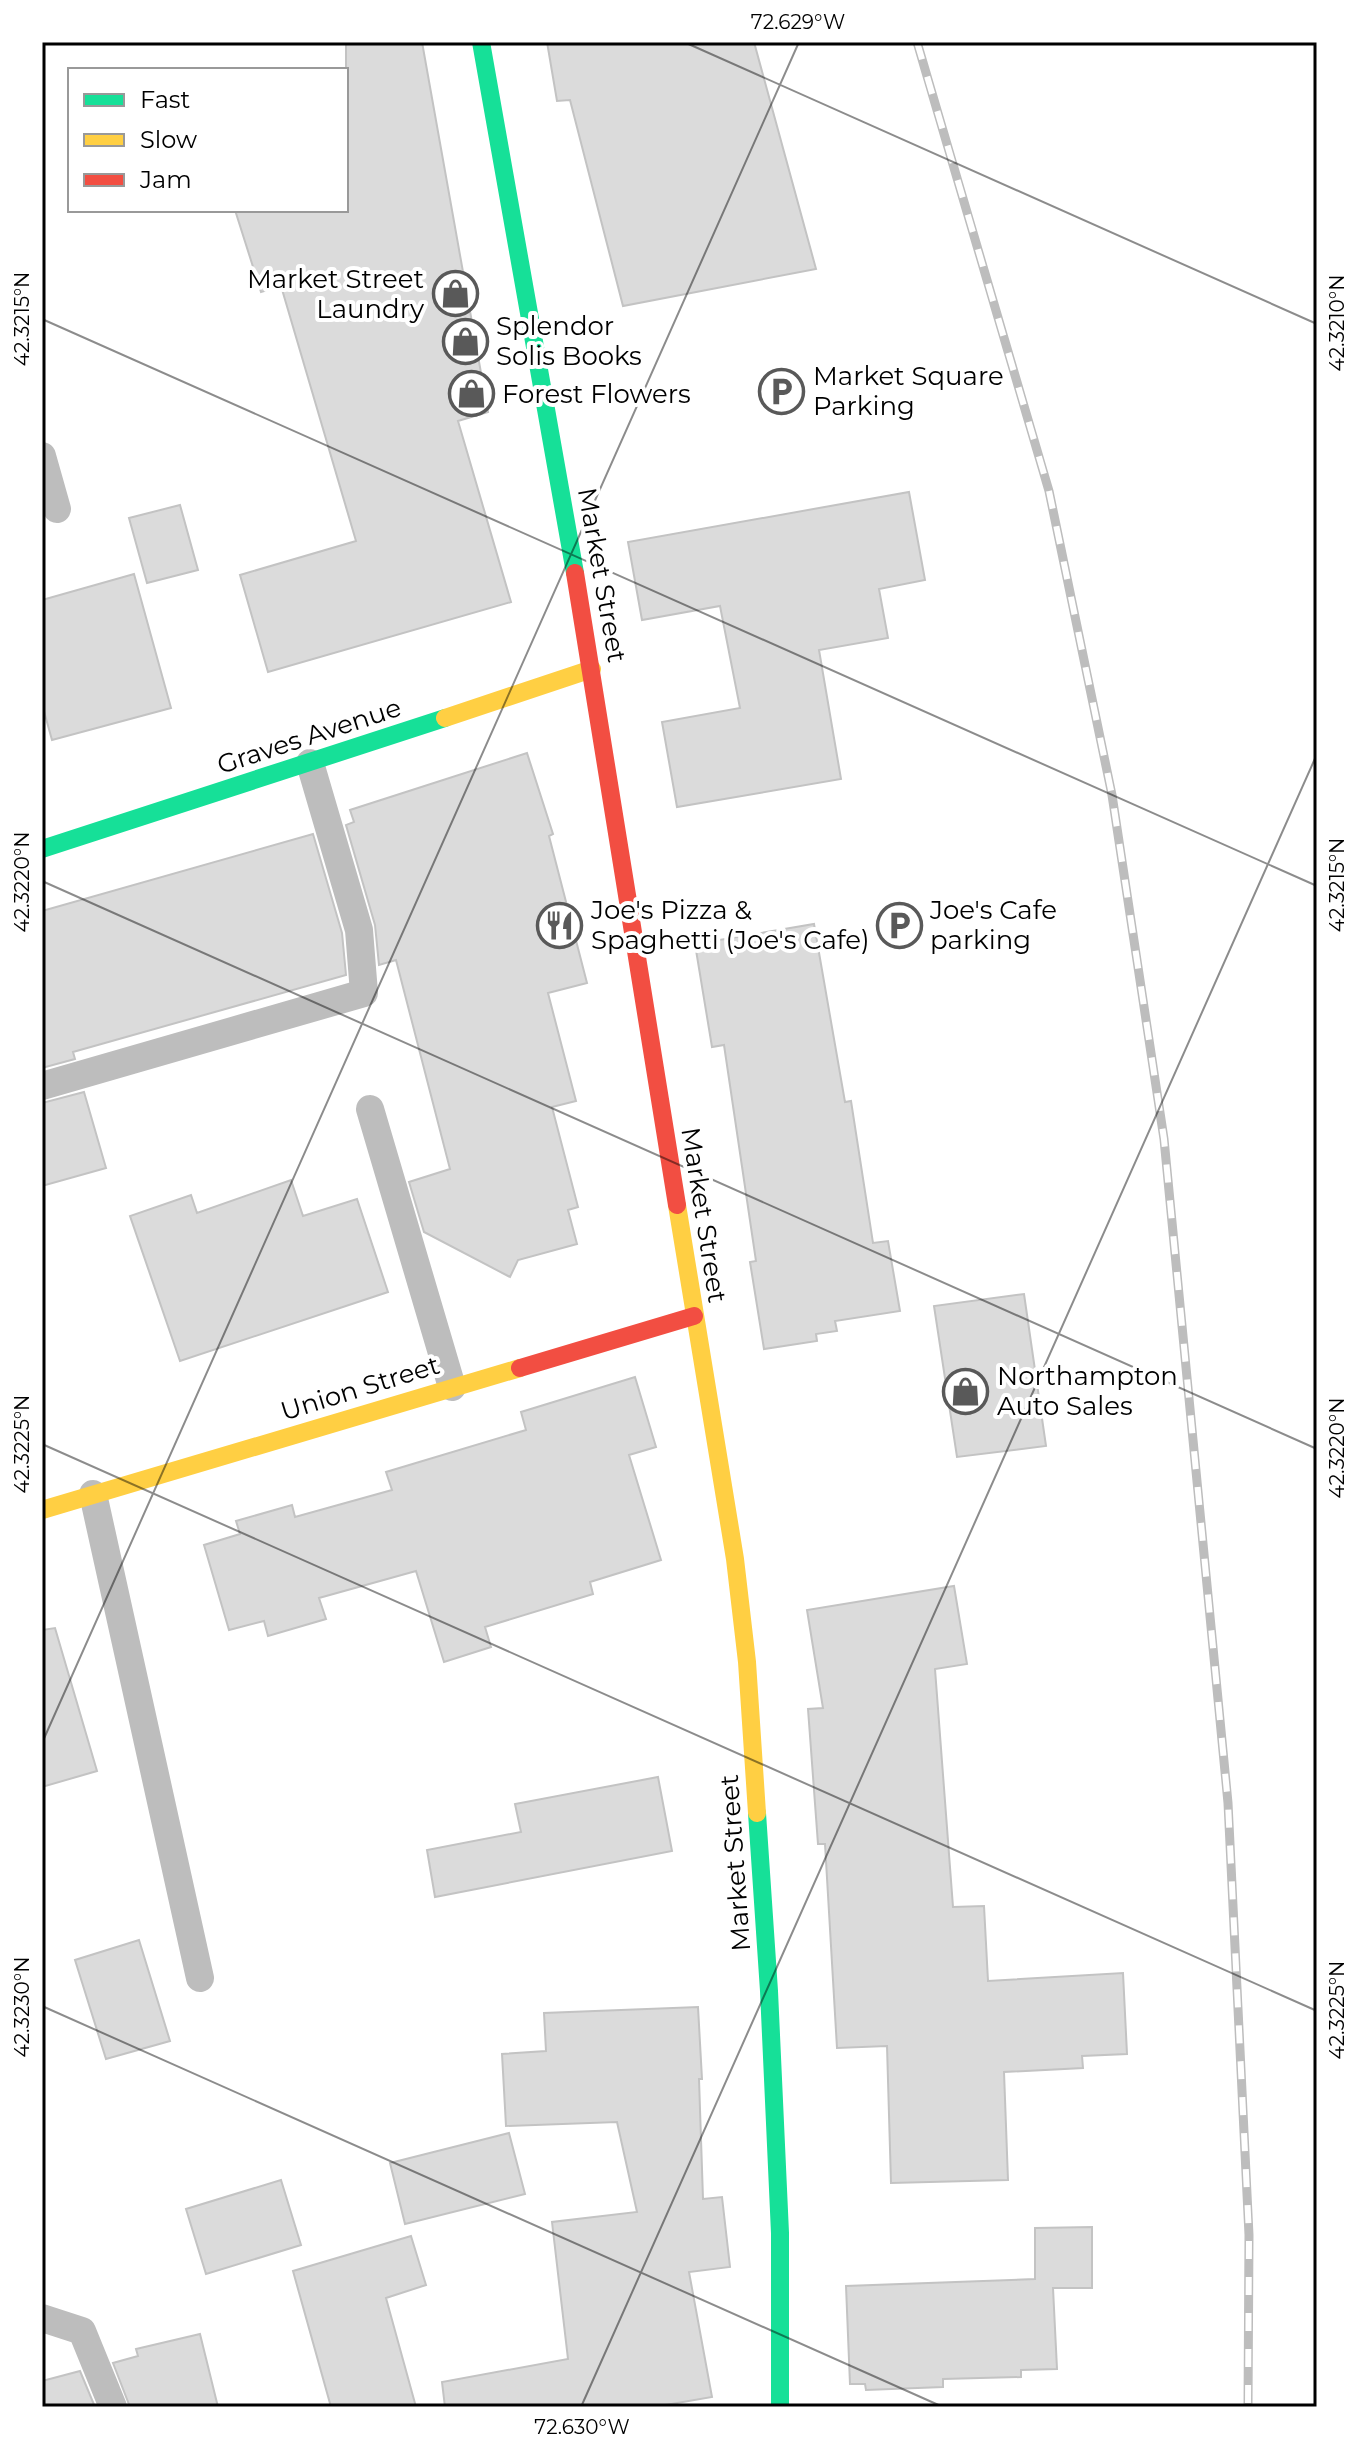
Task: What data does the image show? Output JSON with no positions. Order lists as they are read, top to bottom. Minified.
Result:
{"streets":{"street":["Market Street","Graves Avenue","Union Street"]},"crossings":[["Market Street","Graves Avenue"],["Market Street","Union Street"]],"places":{"shop":["Market Street Laundry","Splendor Solis Books","Forest Flowers","Northampton Auto Sales"],"parking":["Market Square Parking","Joe's Cafe parking"],"restaurant":["Joe's Pizza & Spaghetti (Joe's Cafe)"]},"legend":["Fast","Slow","Jam"],"coordinates":["72.629°W","42.3215°N","42.3210°N","42.3220°N","42.3225°N","42.3230°N","72.630°W"]}
